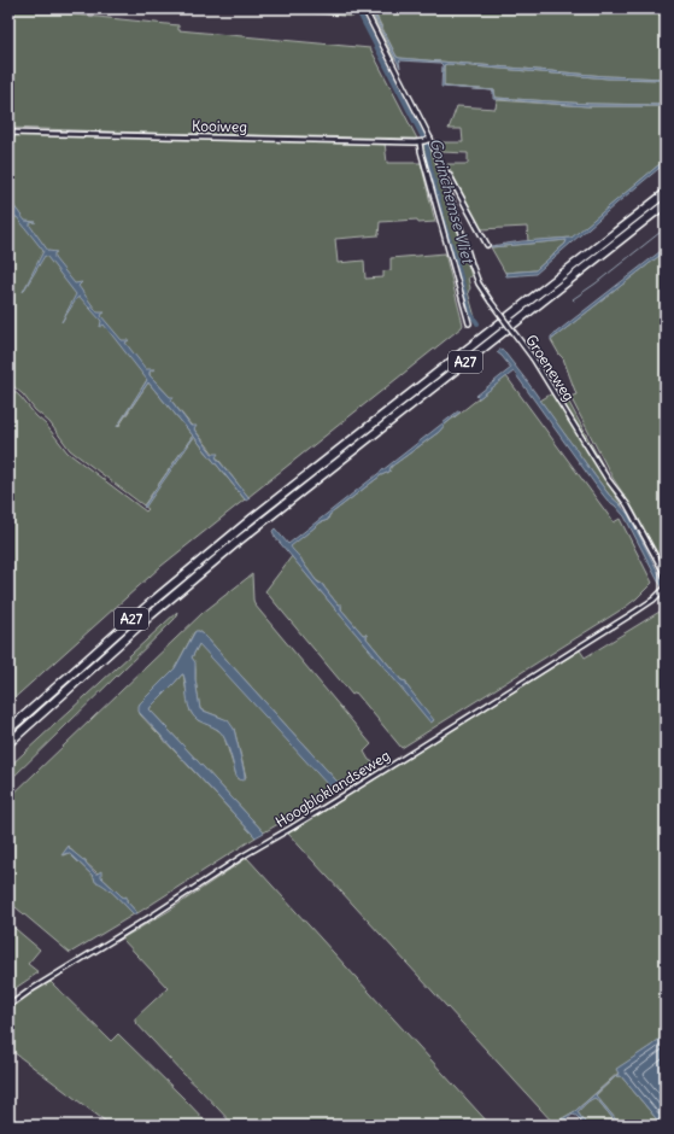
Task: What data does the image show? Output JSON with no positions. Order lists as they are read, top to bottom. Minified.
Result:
{"streets":{"highway":["A27"],"street":["Kooiweg","Groeneweg","Hoogbloklandseweg"]},"crossings":[["Kooiweg","Groeneweg"]],"water":["Gorinchemse Vliet"]}
